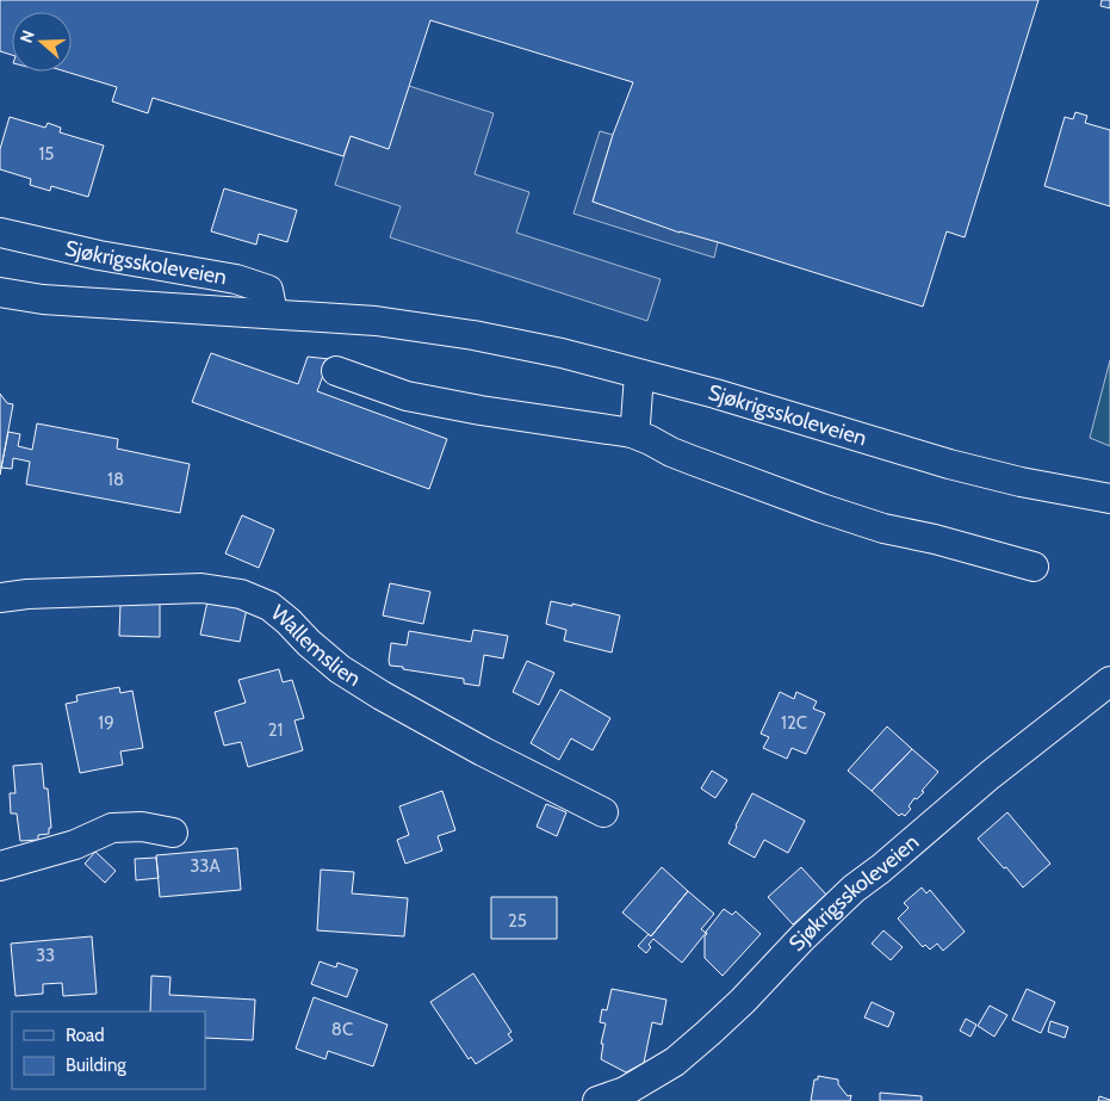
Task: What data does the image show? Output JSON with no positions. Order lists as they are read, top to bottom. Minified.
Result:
{"streets":{"street":["Sjøkrigsskoleveien","Wallemslien"]},"house_numbers":["15","18","19","12C","21","33A","25","33","8C"],"legend":["Road","Building"],"north":"left"}
